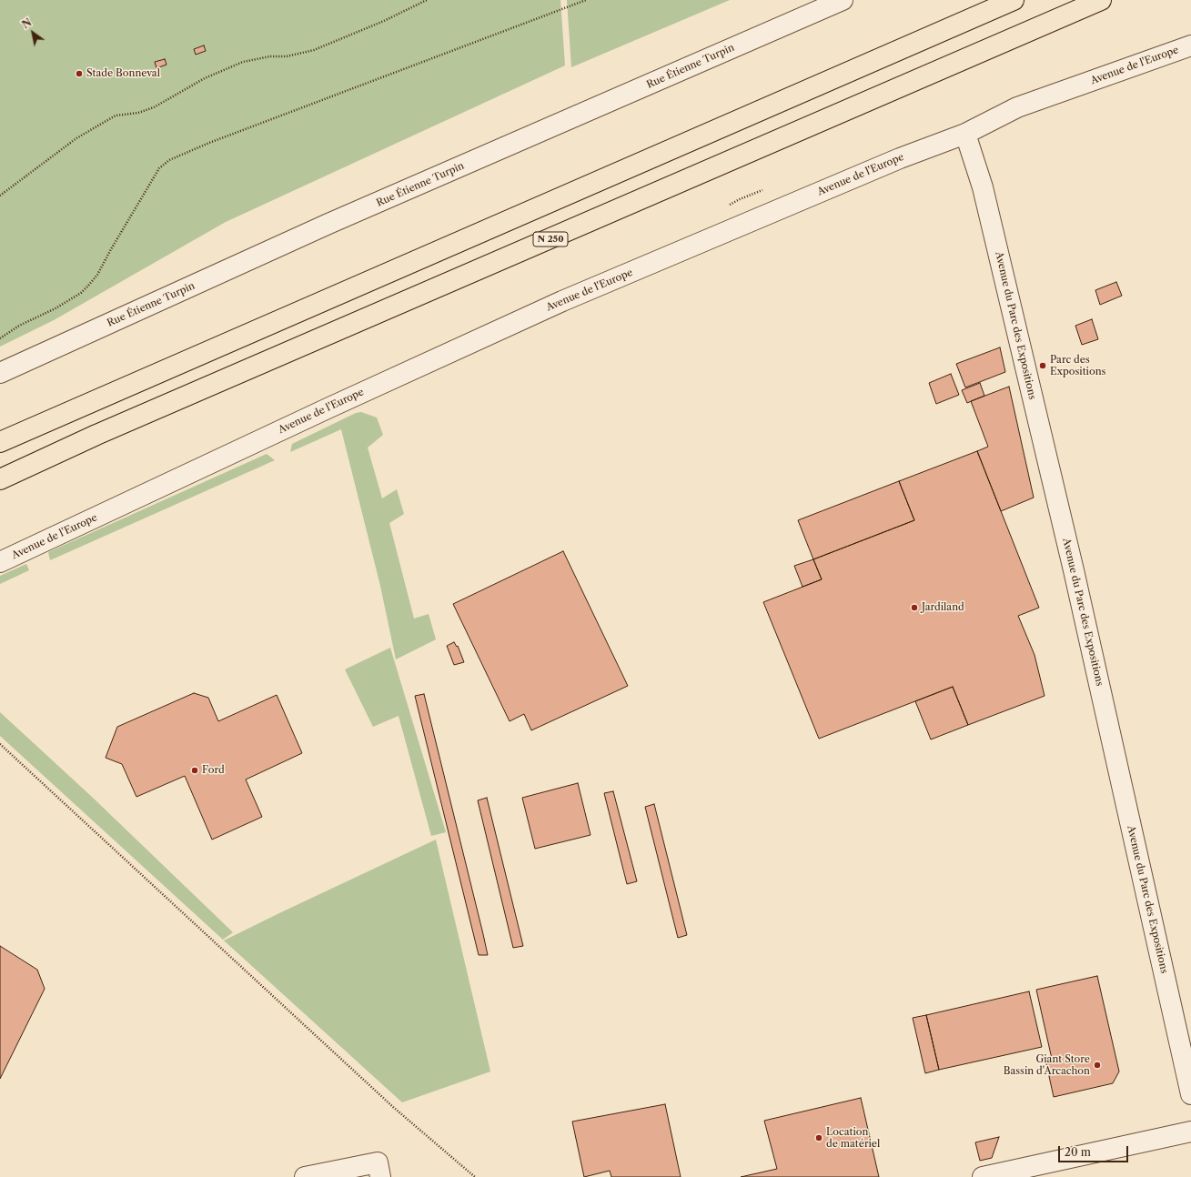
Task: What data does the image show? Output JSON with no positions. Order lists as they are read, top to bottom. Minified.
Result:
{"streets":{"highway":["N 250"],"street":["Avenue de l'Europe","Rue Étienne Turpin","Avenue du Parc des Expositions"]},"crossings":[["Avenue de l'Europe","Avenue du Parc des Expositions"]],"places":["Stade Bonneval","Parc des Expositions","Jardiland","Ford","Giant Store Bassin d'Arcachon","Location de matériel"],"scale_bar":"20 m","north":"top left"}
